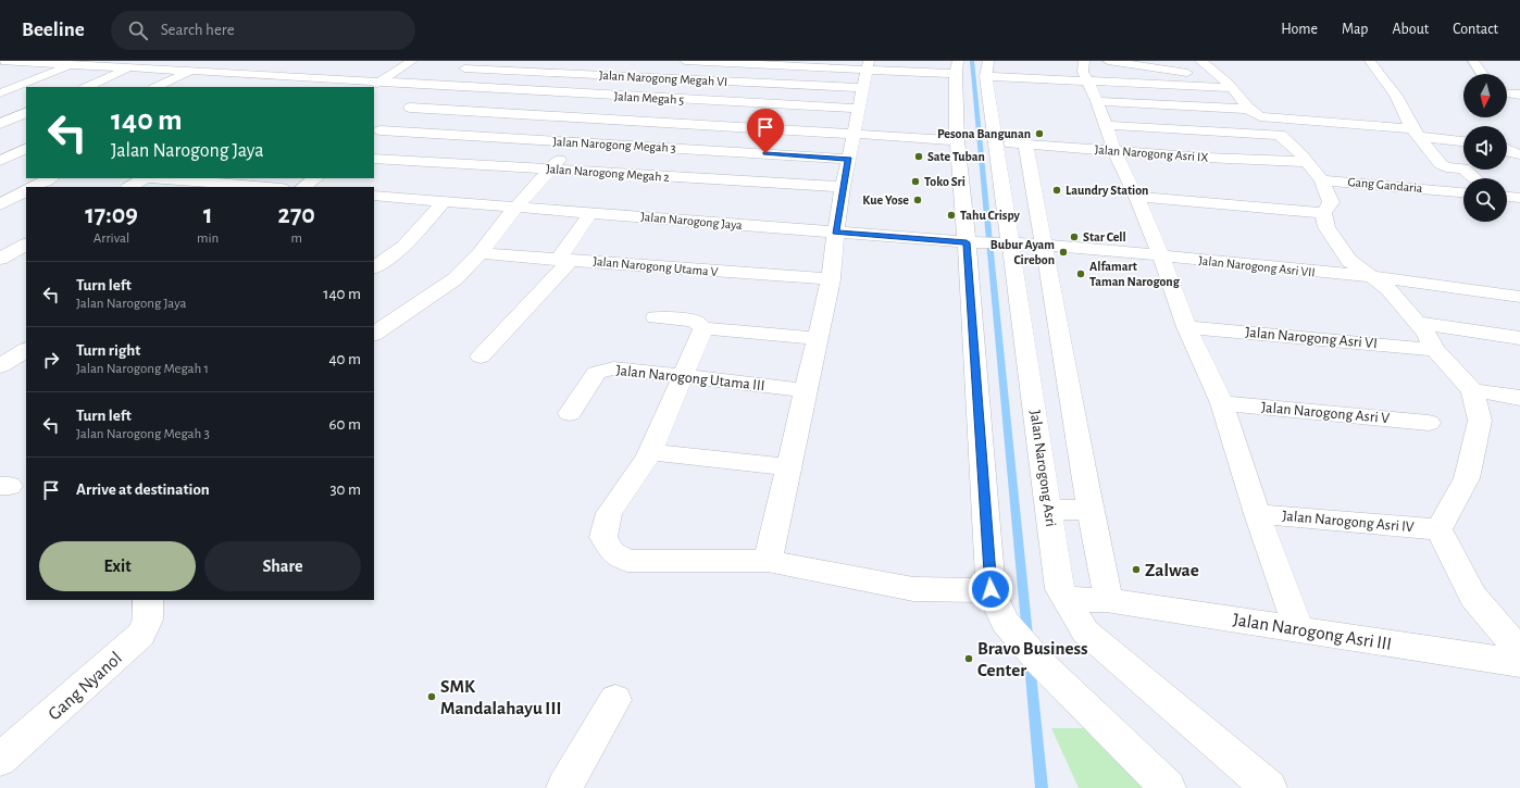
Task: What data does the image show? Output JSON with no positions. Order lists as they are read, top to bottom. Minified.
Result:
{"streets":{"street":["Jalan Narogong Megah VI","Jalan Megah 5","Jalan Narogong Megah 3","Jalan Narogong Asri IX","Jalan Narogong Megah 2","Gang Gandaria","Jalan Narogong Jaya","Jalan Narogong Utama V","Jalan Narogong Asri VII","Jalan Narogong Asri VI","Jalan Narogong Utama III","Jalan Narogong Asri V","Jalan Narogong Asri","Jalan Narogong Asri IV","Jalan Narogong Asri III","Gang Nyanol"]},"crossings":[["Jalan Narogong Asri IX","Jalan Narogong Asri"],["Jalan Narogong Jaya","Jalan Narogong Asri VII"],["Jalan Narogong Jaya","Jalan Narogong Asri"],["Jalan Narogong Asri VII","Jalan Narogong Asri"],["Jalan Narogong Asri","Jalan Narogong Asri III"]],"places":["Pesona Bangunan","Sate Tuban","Toko Sri","Laundry Station","Kue Yose","Tahu Crispy","Star Cell","Bubur Ayam Cirebon","Alfamart Taman Narogong","Zalwae","Bravo Business Center","SMK Mandalahayu III"],"north":"bottom","page":{"header":"Beeline","search":"Search here","nav":["Home","Map","About","Contact"],"turn":["140 m","Jalan Narogong Jaya"],"eta":["17:09","Arrival","1","min","270","m"],"list":[{"name":"Turn left","note":"Jalan Narogong Jaya","value":"140 m"},{"name":"Turn right","note":"Jalan Narogong Megah 1","value":"40 m"},{"name":"Turn left","note":"Jalan Narogong Megah 3","value":"60 m"},{"name":"Arrive at destination","value":"30 m"}],"buttons":["Exit","Share"]}}
